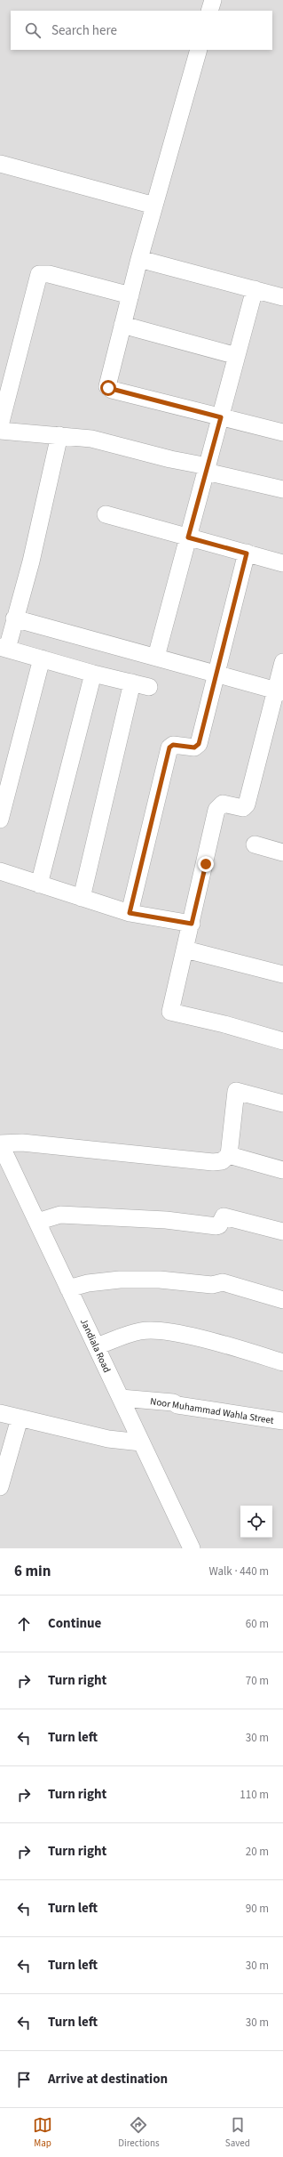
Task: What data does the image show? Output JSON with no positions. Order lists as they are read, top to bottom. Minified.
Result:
{"streets":{"street":["Jandiala Road","Noor Muhammad Wahla Street"]},"crossings":[["Jandiala Road","Noor Muhammad Wahla Street"]],"page":{"search":"Search here","heading":["6 min","Walk · 440 m"],"list":[["Continue","60 m"],["Turn right","70 m"],["Turn left","30 m"],["Turn right","110 m"],["Turn right","20 m"],["Turn left","90 m"],["Turn left","30 m"],["Turn left","30 m"],"Arrive at destination"],"nav":["Map","Directions","Saved"]}}
